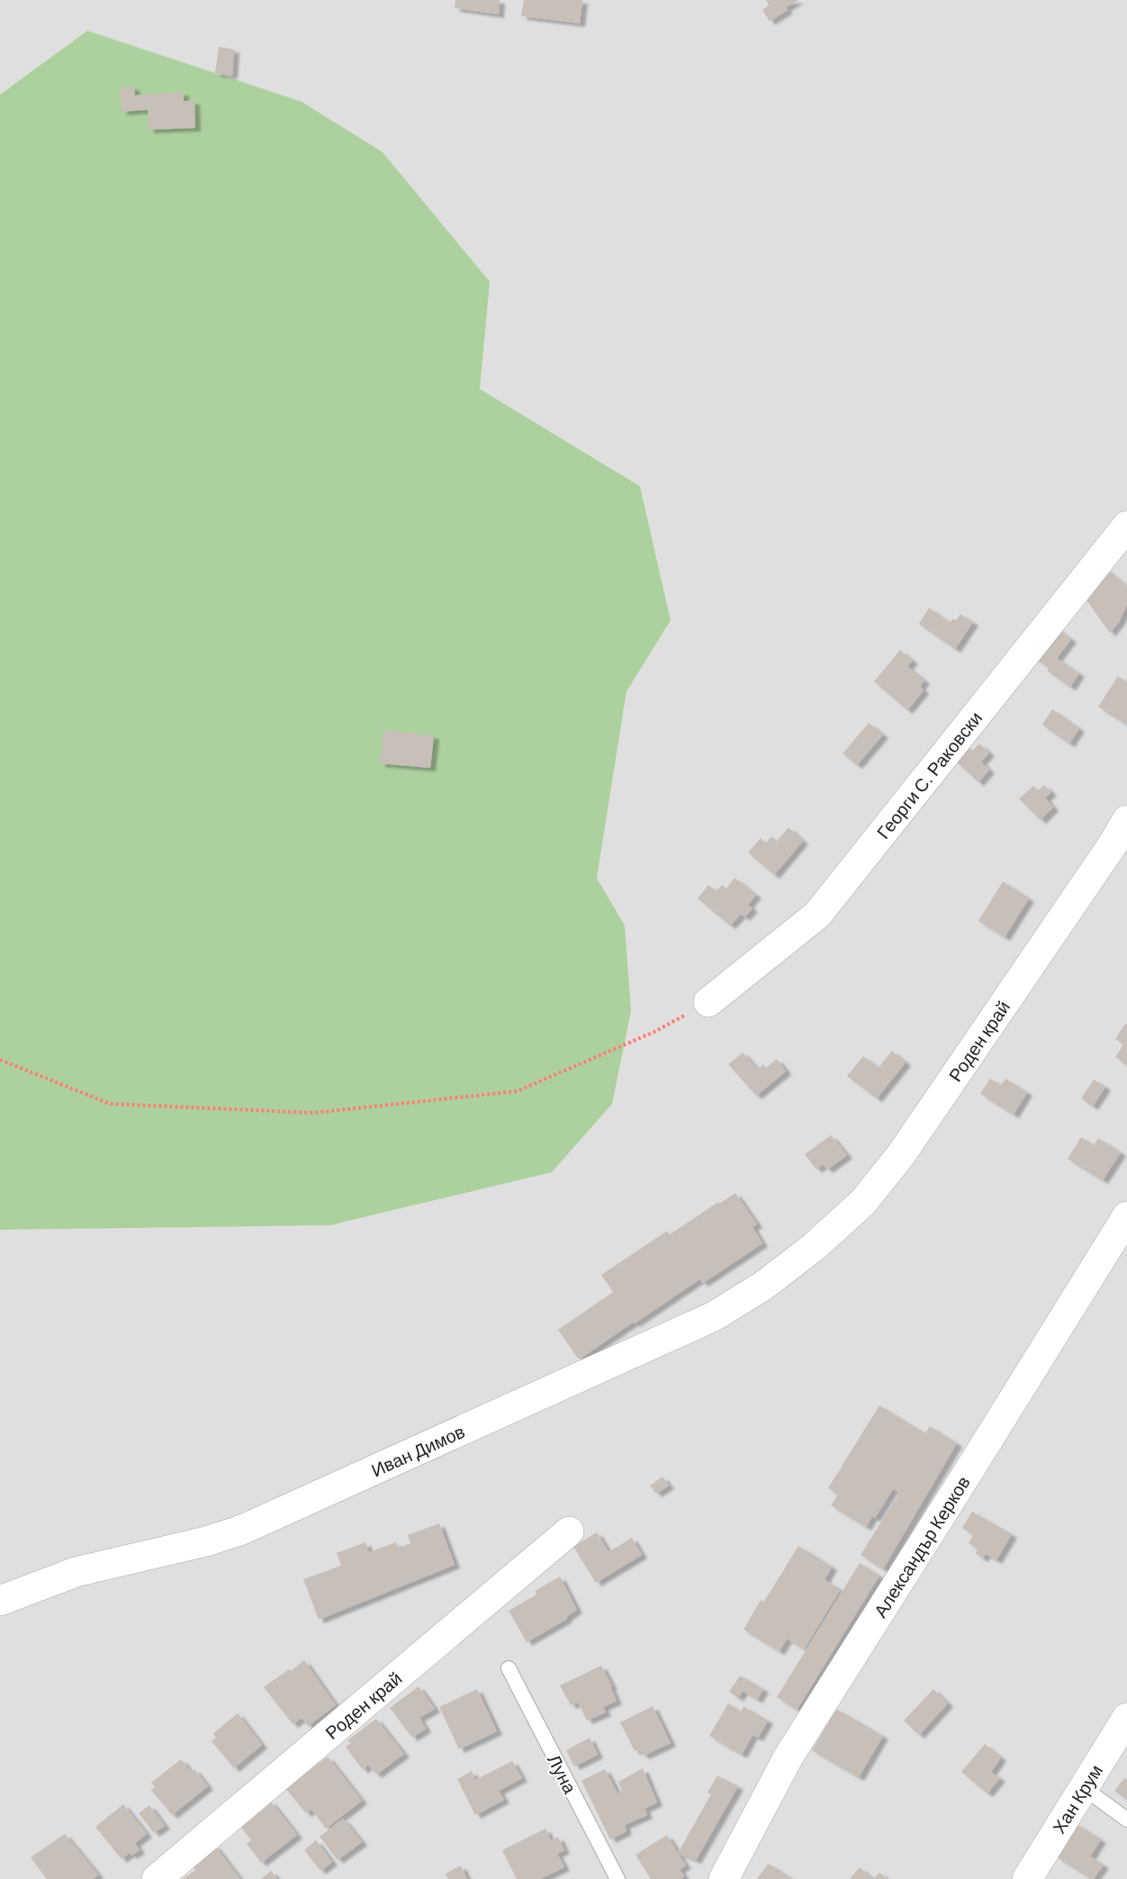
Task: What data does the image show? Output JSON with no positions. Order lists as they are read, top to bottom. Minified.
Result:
{"streets":{"street":["Георги С. Раковски","Роден край","Иван Димов","Александър Керков","Хан Крум"],"lane":["Луна"]},"crossings":[["Роден край","Иван Димов"]]}
